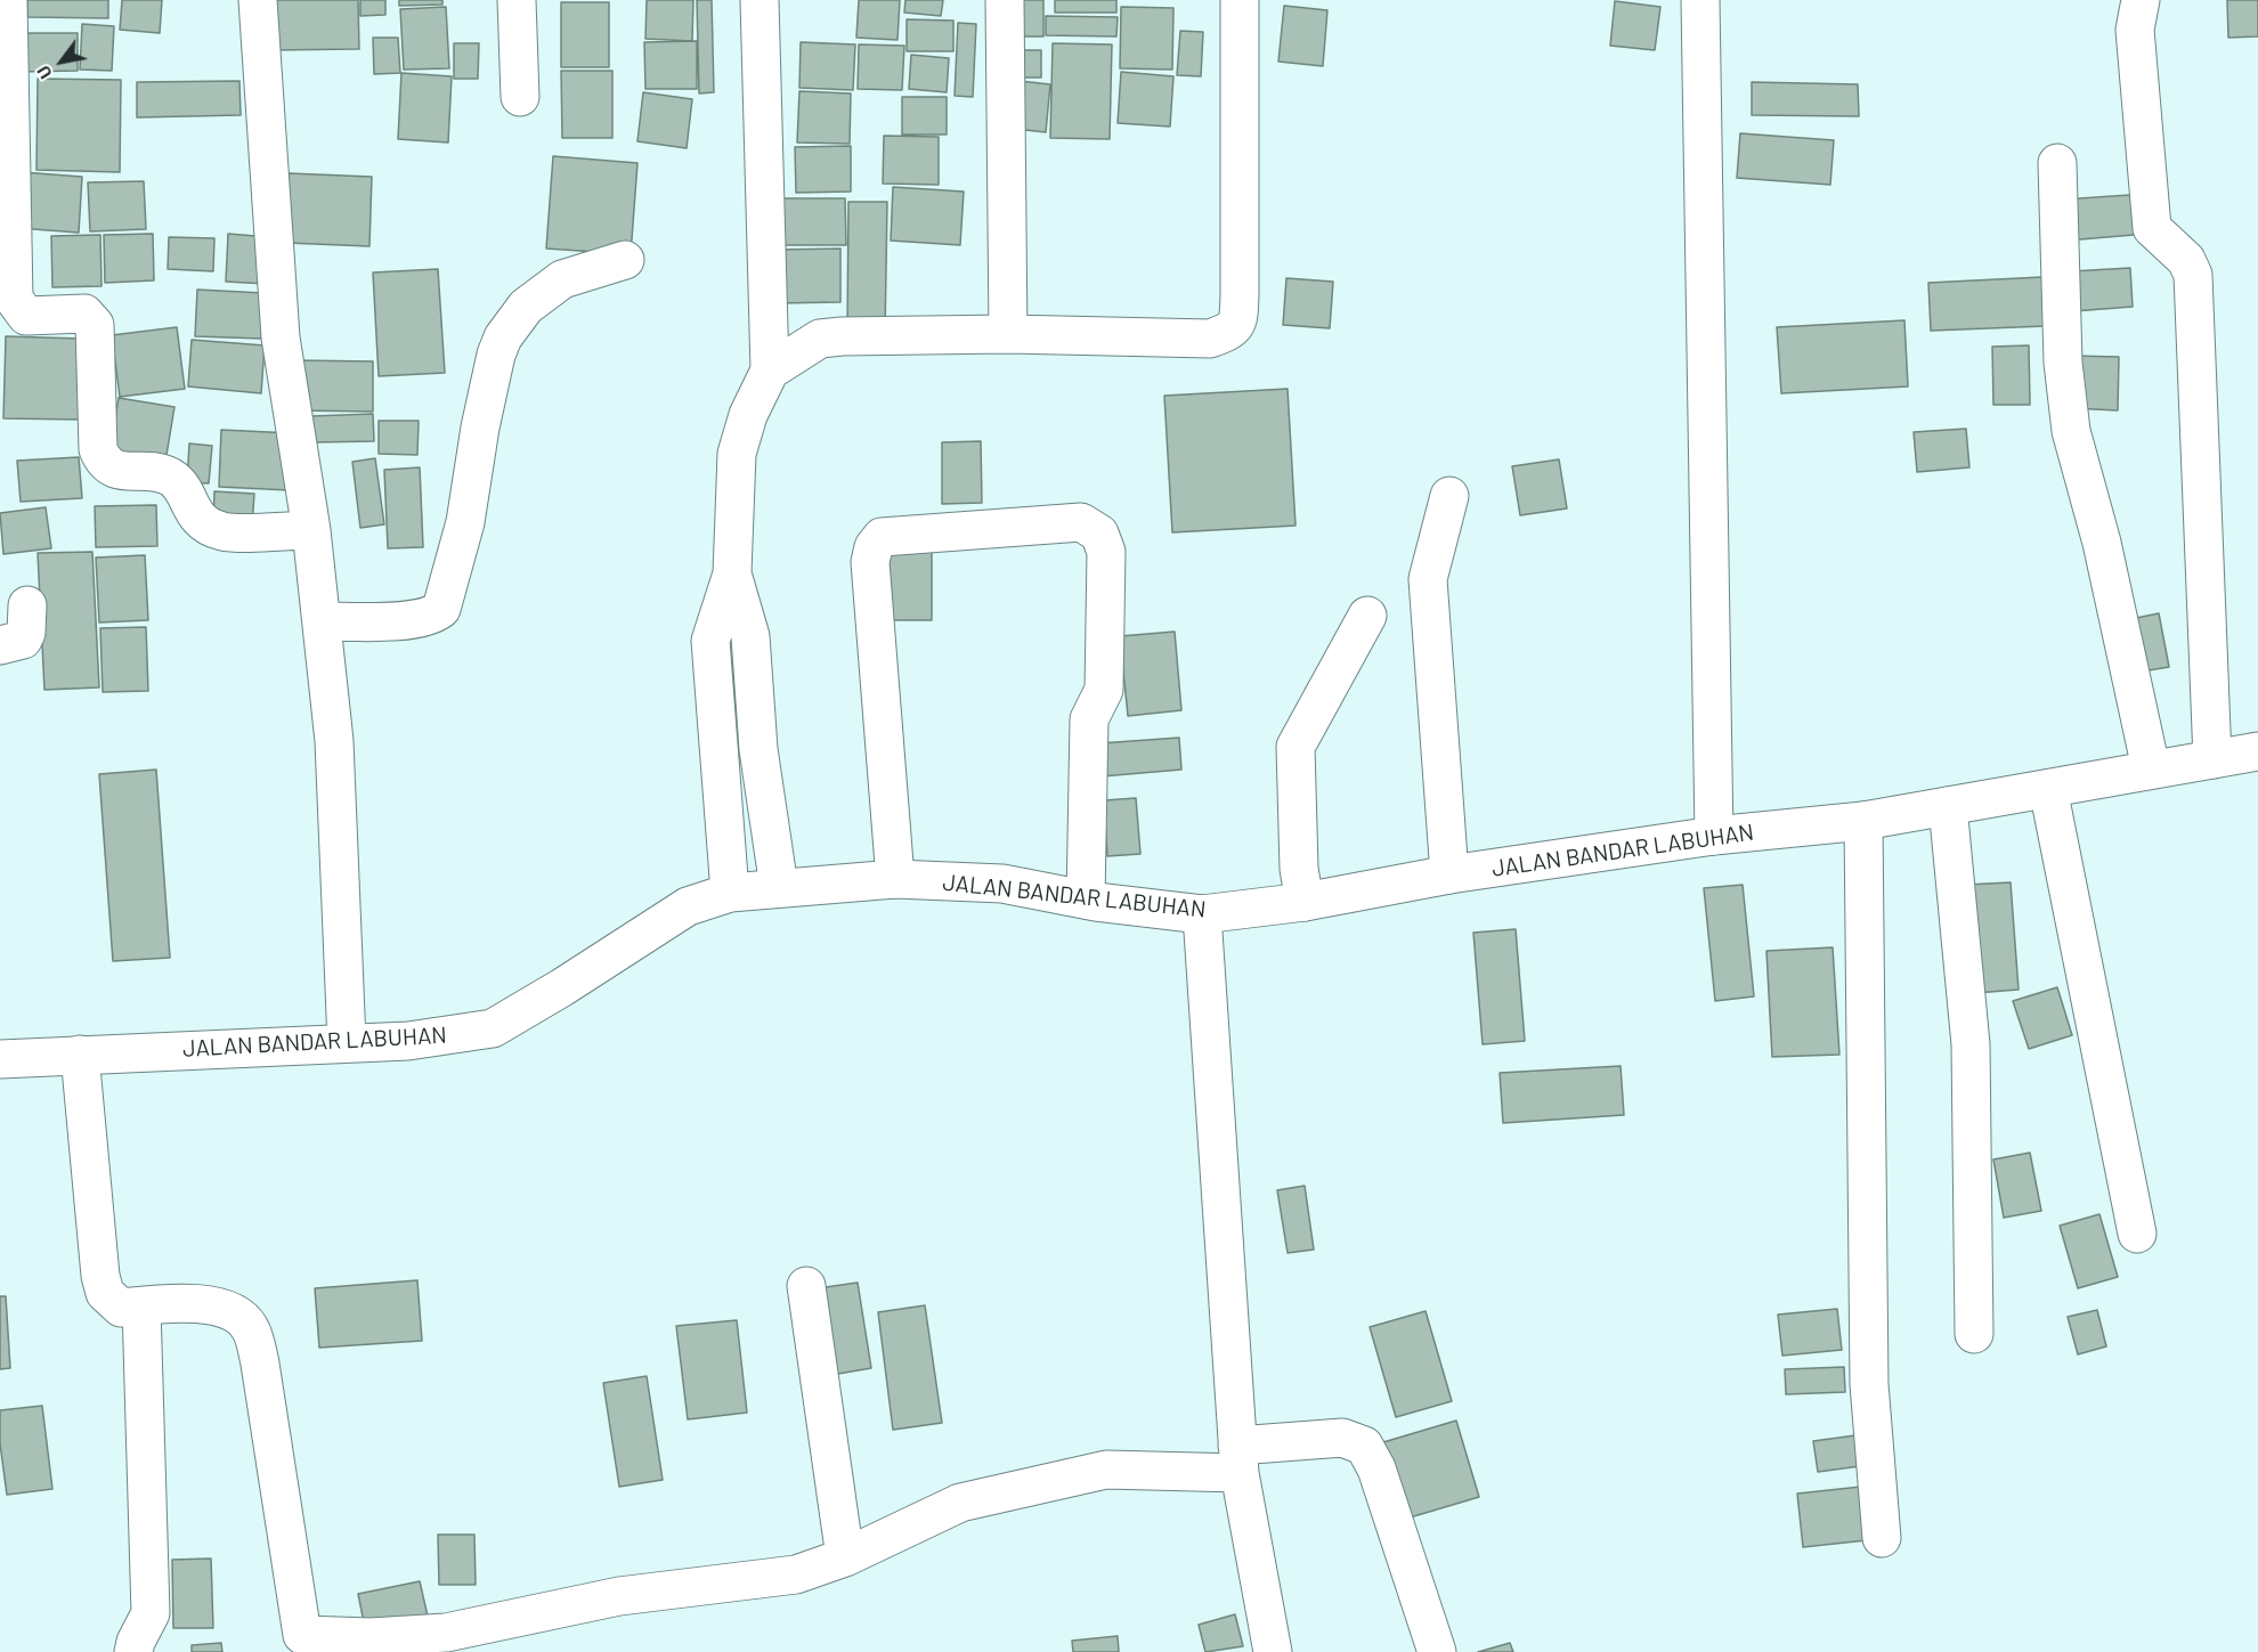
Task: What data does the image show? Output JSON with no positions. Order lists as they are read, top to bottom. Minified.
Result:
{"streets":{"street":["JALAN BANDAR LABUHAN"]},"north":"bottom left"}
